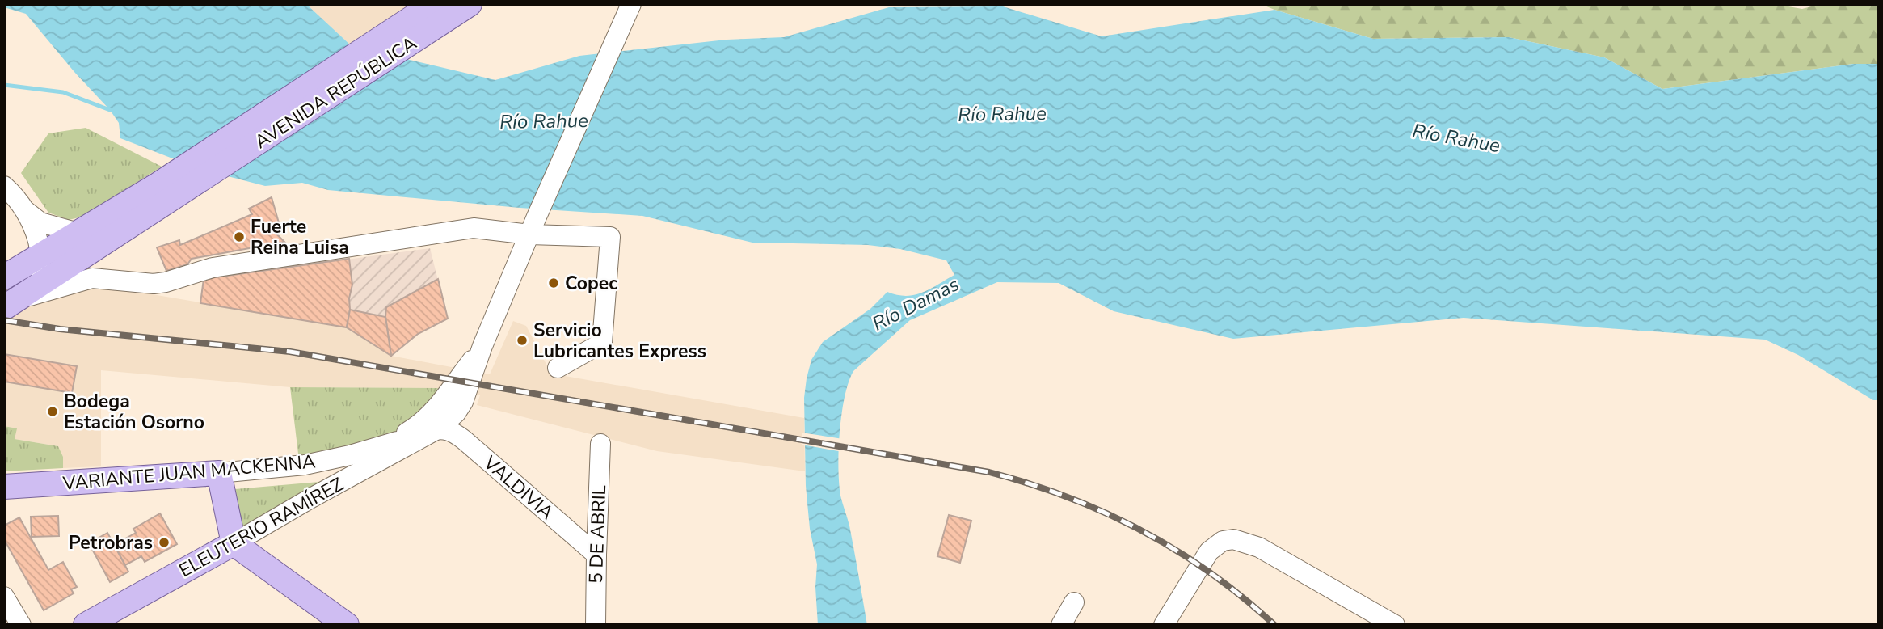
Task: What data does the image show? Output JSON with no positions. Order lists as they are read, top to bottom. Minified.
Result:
{"streets":{"main road":["AVENIDA REPÚBLICA","VARIANTE JUAN MACKENNA","ELEUTERIO RAMÍREZ"],"street":["VALDIVIA","5 DE ABRIL"]},"crossings":[["VARIANTE JUAN MACKENNA","VALDIVIA"],["VARIANTE JUAN MACKENNA","ELEUTERIO RAMÍREZ"],["VALDIVIA","ELEUTERIO RAMÍREZ"],["VALDIVIA","5 DE ABRIL"]],"water":["Río Rahue","Río Damas"],"places":["Fuerte Reina Luisa","Copec","Servicio Lubricantes Express","Bodega Estación Osorno","Petrobras"]}
